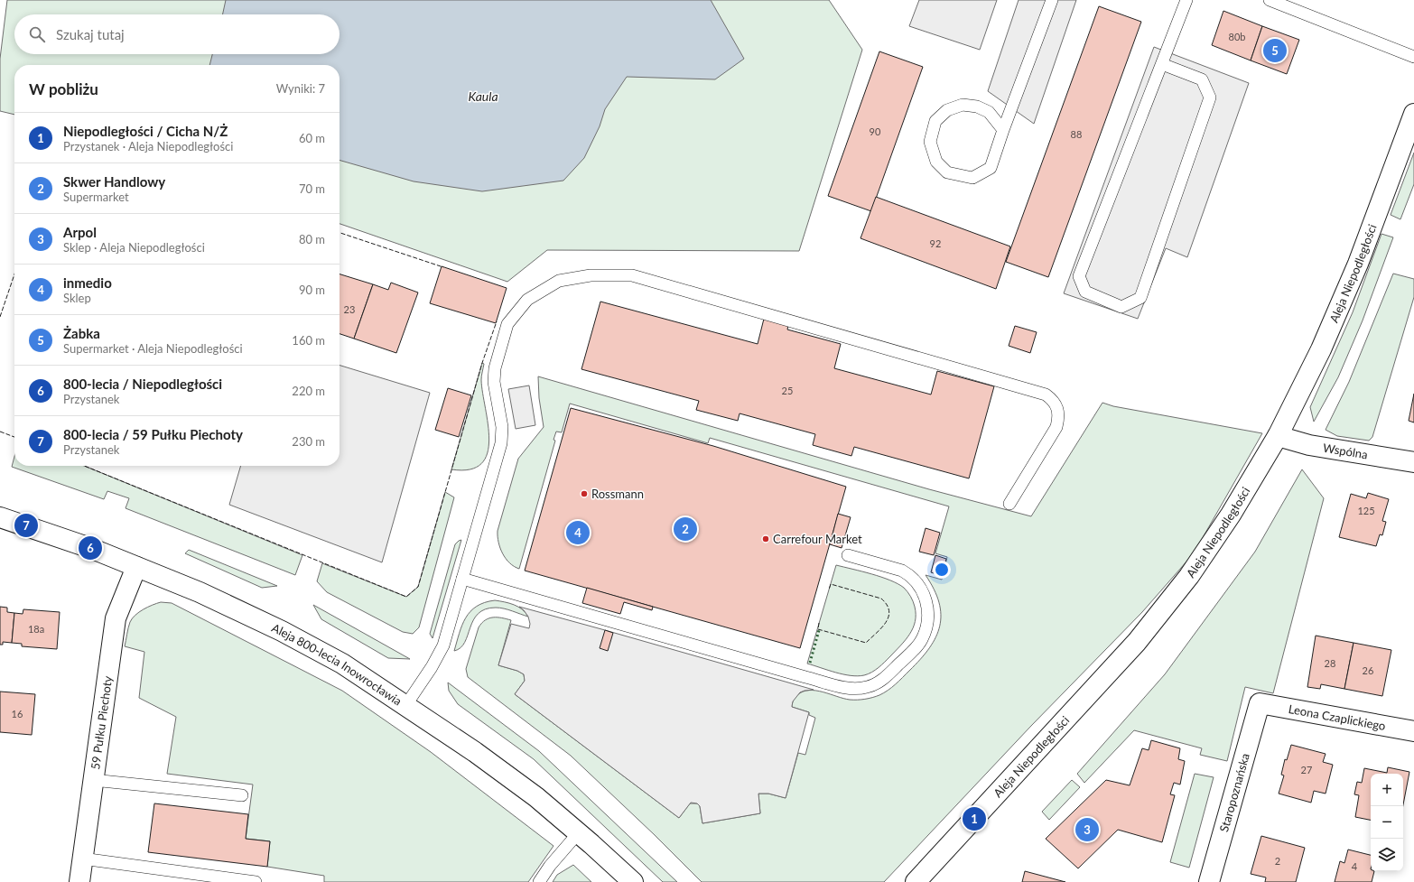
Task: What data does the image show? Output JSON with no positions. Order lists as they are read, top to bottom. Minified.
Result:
{"streets":{"street":["Aleja Niepodległości","Wspólna","Aleja 800-lecia Inowrocławia","Leona Czaplickiego","59 Pułku Piechoty","Staropoznańska"]},"crossings":[["Aleja Niepodległości","Wspólna"],["Aleja 800-lecia Inowrocławia","59 Pułku Piechoty"],["Leona Czaplickiego","Staropoznańska"]],"water":["Kaula"],"places":["Rossmann","Carrefour Market"],"house_numbers":["80b","90","88","92","23","25","125","18a","28","26","16","27","2","4"],"page":{"search":"Szukaj tutaj","pins":["5","7","2","4","6","1","3"],"heading":["W pobliżu","Wyniki: 7"],"list":[{"mark":"1","name":"Niepodległości / Cicha N/Ż","note":"Przystanek · Aleja Niepodległości","value":"60 m"},{"mark":"2","name":"Skwer Handlowy","note":"Supermarket","value":"70 m"},{"mark":"3","name":"Arpol","note":"Sklep · Aleja Niepodległości","value":"80 m"},{"mark":"4","name":"inmedio","note":"Sklep","value":"90 m"},{"mark":"5","name":"Żabka","note":"Supermarket · Aleja Niepodległości","value":"160 m"},{"mark":"6","name":"800-lecia / Niepodległości","note":"Przystanek","value":"220 m"},{"mark":"7","name":"800-lecia / 59 Pułku Piechoty","note":"Przystanek","value":"230 m"}],"map_buttons":["+","−"]}}
